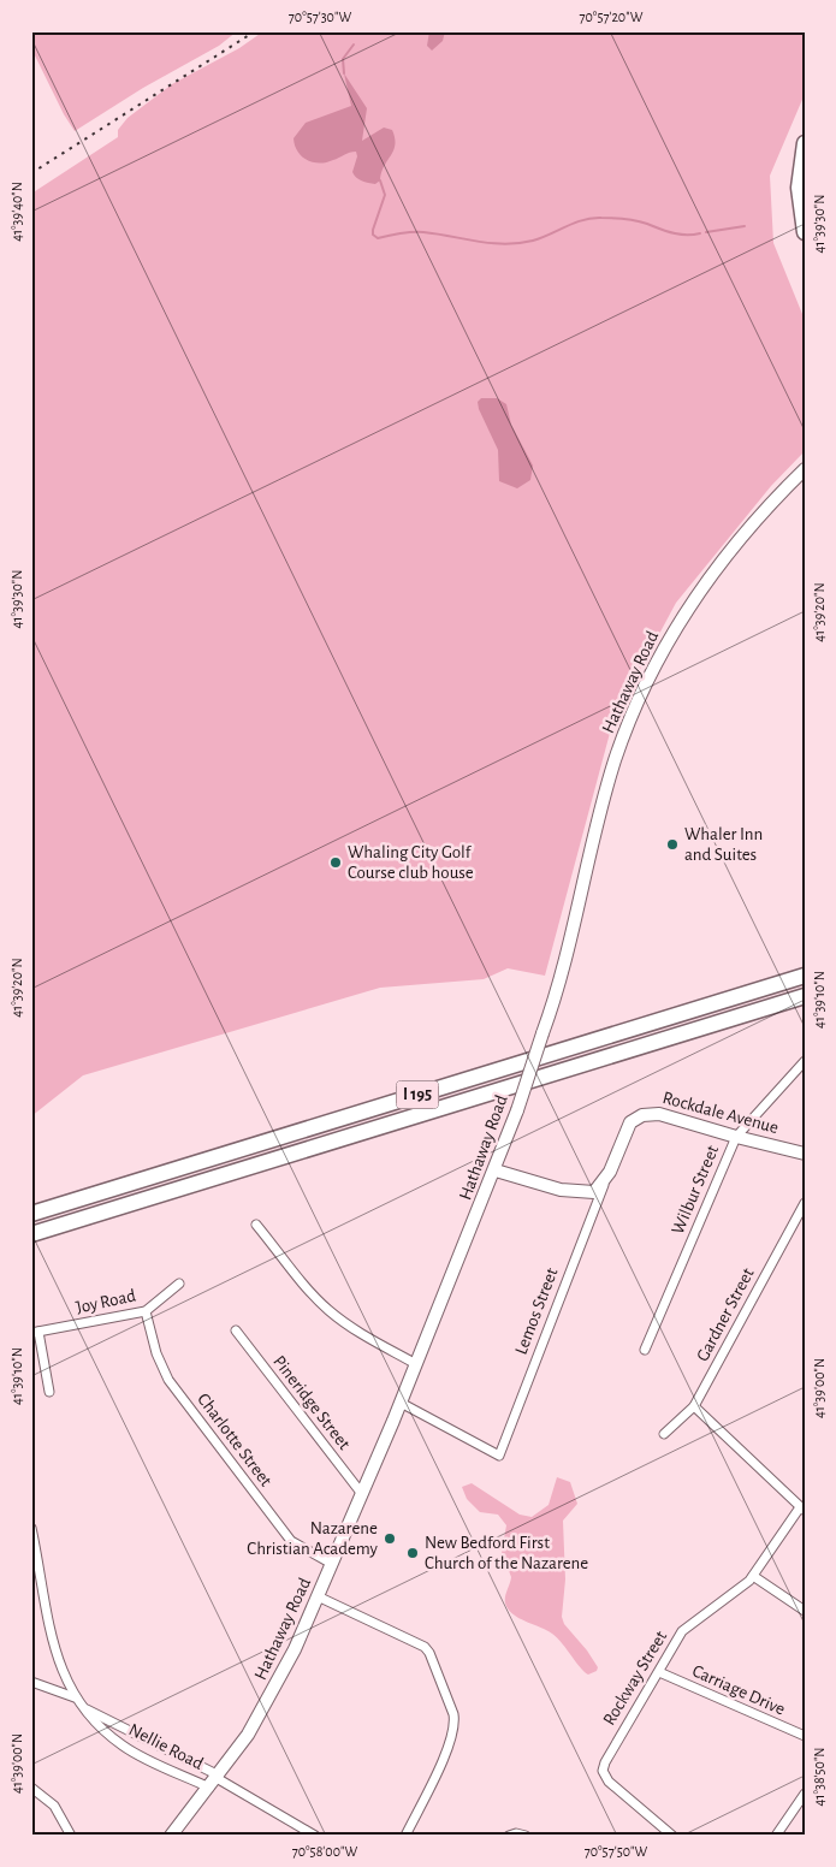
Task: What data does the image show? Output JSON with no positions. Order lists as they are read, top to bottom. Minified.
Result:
{"streets":{"highway":["I 195"],"main road":["Hathaway Road","Rockdale Avenue"],"street":["Wilbur Street","Joy Road","Lemos Street","Gardner Street","Pineridge Street","Charlotte Street","Rockway Street","Carriage Drive","Nellie Road"]},"crossings":[["Hathaway Road","Lemos Street"],["Hathaway Road","Pineridge Street"],["Hathaway Road","Charlotte Street"],["Hathaway Road","Nellie Road"],["Rockdale Avenue","Wilbur Street"],["Rockdale Avenue","Lemos Street"],["Joy Road","Charlotte Street"],["Rockway Street","Carriage Drive"]],"places":["Whaler Inn and Suites","Whaling City Golf Course club house","Nazarene Christian Academy","New Bedford First Church of the Nazarene"],"coordinates":["70°57'30\"W","70°57'20\"W","41°39'40\"N","41°39'30\"N","41°39'20\"N","41°39'10\"N","41°39'00\"N","41°38'50\"N","70°58'00\"W","70°57'50\"W"]}
